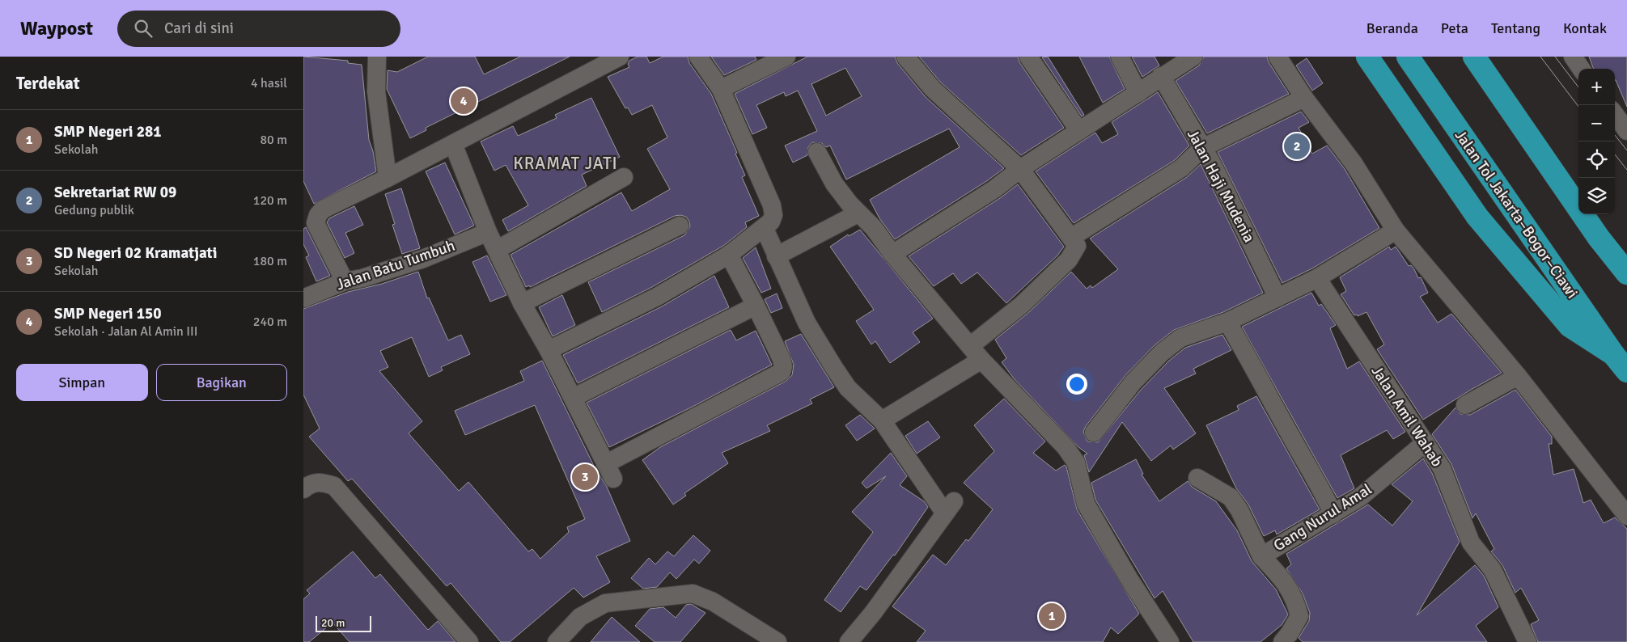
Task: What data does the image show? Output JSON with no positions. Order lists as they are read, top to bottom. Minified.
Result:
{"streets":{"highway":["Jalan Tol Jakarta–Bogor–Ciawi"],"street":["Jalan Haji Mudenia","Jalan Batu Tumbuh","Jalan Amil Wahab","Gang Nurul Amal"]},"crossings":[["Jalan Amil Wahab","Gang Nurul Amal"]],"districts":["KRAMAT JATI"],"scale_bar":"20 m","page":{"header":"Waypost","search":"Cari di sini","nav":["Beranda","Peta","Tentang","Kontak"],"heading":["Terdekat","4 hasil"],"map_buttons":["+","−"],"pins":["4","2","3","1"],"list":[{"mark":"1","name":"SMP Negeri 281","note":"Sekolah","value":"80 m"},{"mark":"2","name":"Sekretariat RW 09","note":"Gedung publik","value":"120 m"},{"mark":"3","name":"SD Negeri 02 Kramatjati","note":"Sekolah","value":"180 m"},{"mark":"4","name":"SMP Negeri 150","note":"Sekolah · Jalan Al Amin III","value":"240 m"}],"buttons":["Simpan","Bagikan"],"scale":"20 m"}}
